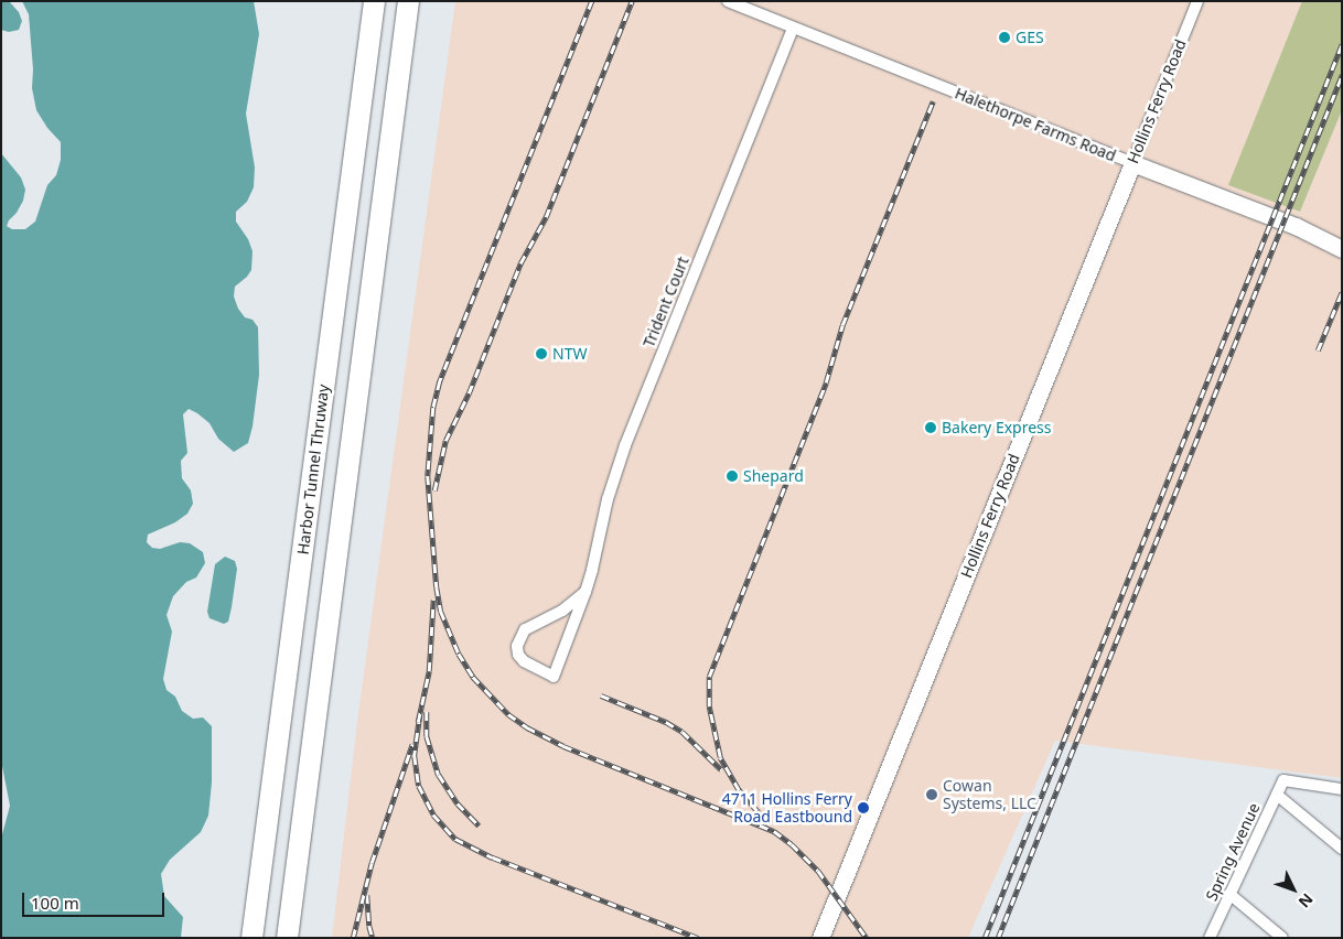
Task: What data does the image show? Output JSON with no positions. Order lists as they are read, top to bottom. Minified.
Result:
{"streets":{"highway":["Harbor Tunnel Thruway"],"street":["Hollins Ferry Road","Halethorpe Farms Road","Trident Court","Spring Avenue"]},"crossings":[["Hollins Ferry Road","Halethorpe Farms Road"],["Halethorpe Farms Road","Trident Court"]],"places":["GES","NTW","Bakery Express","Shepard","Cowan Systems, LLC","4711 Hollins Ferry Road Eastbound"],"scale_bar":"100 m","north":"bottom right"}
